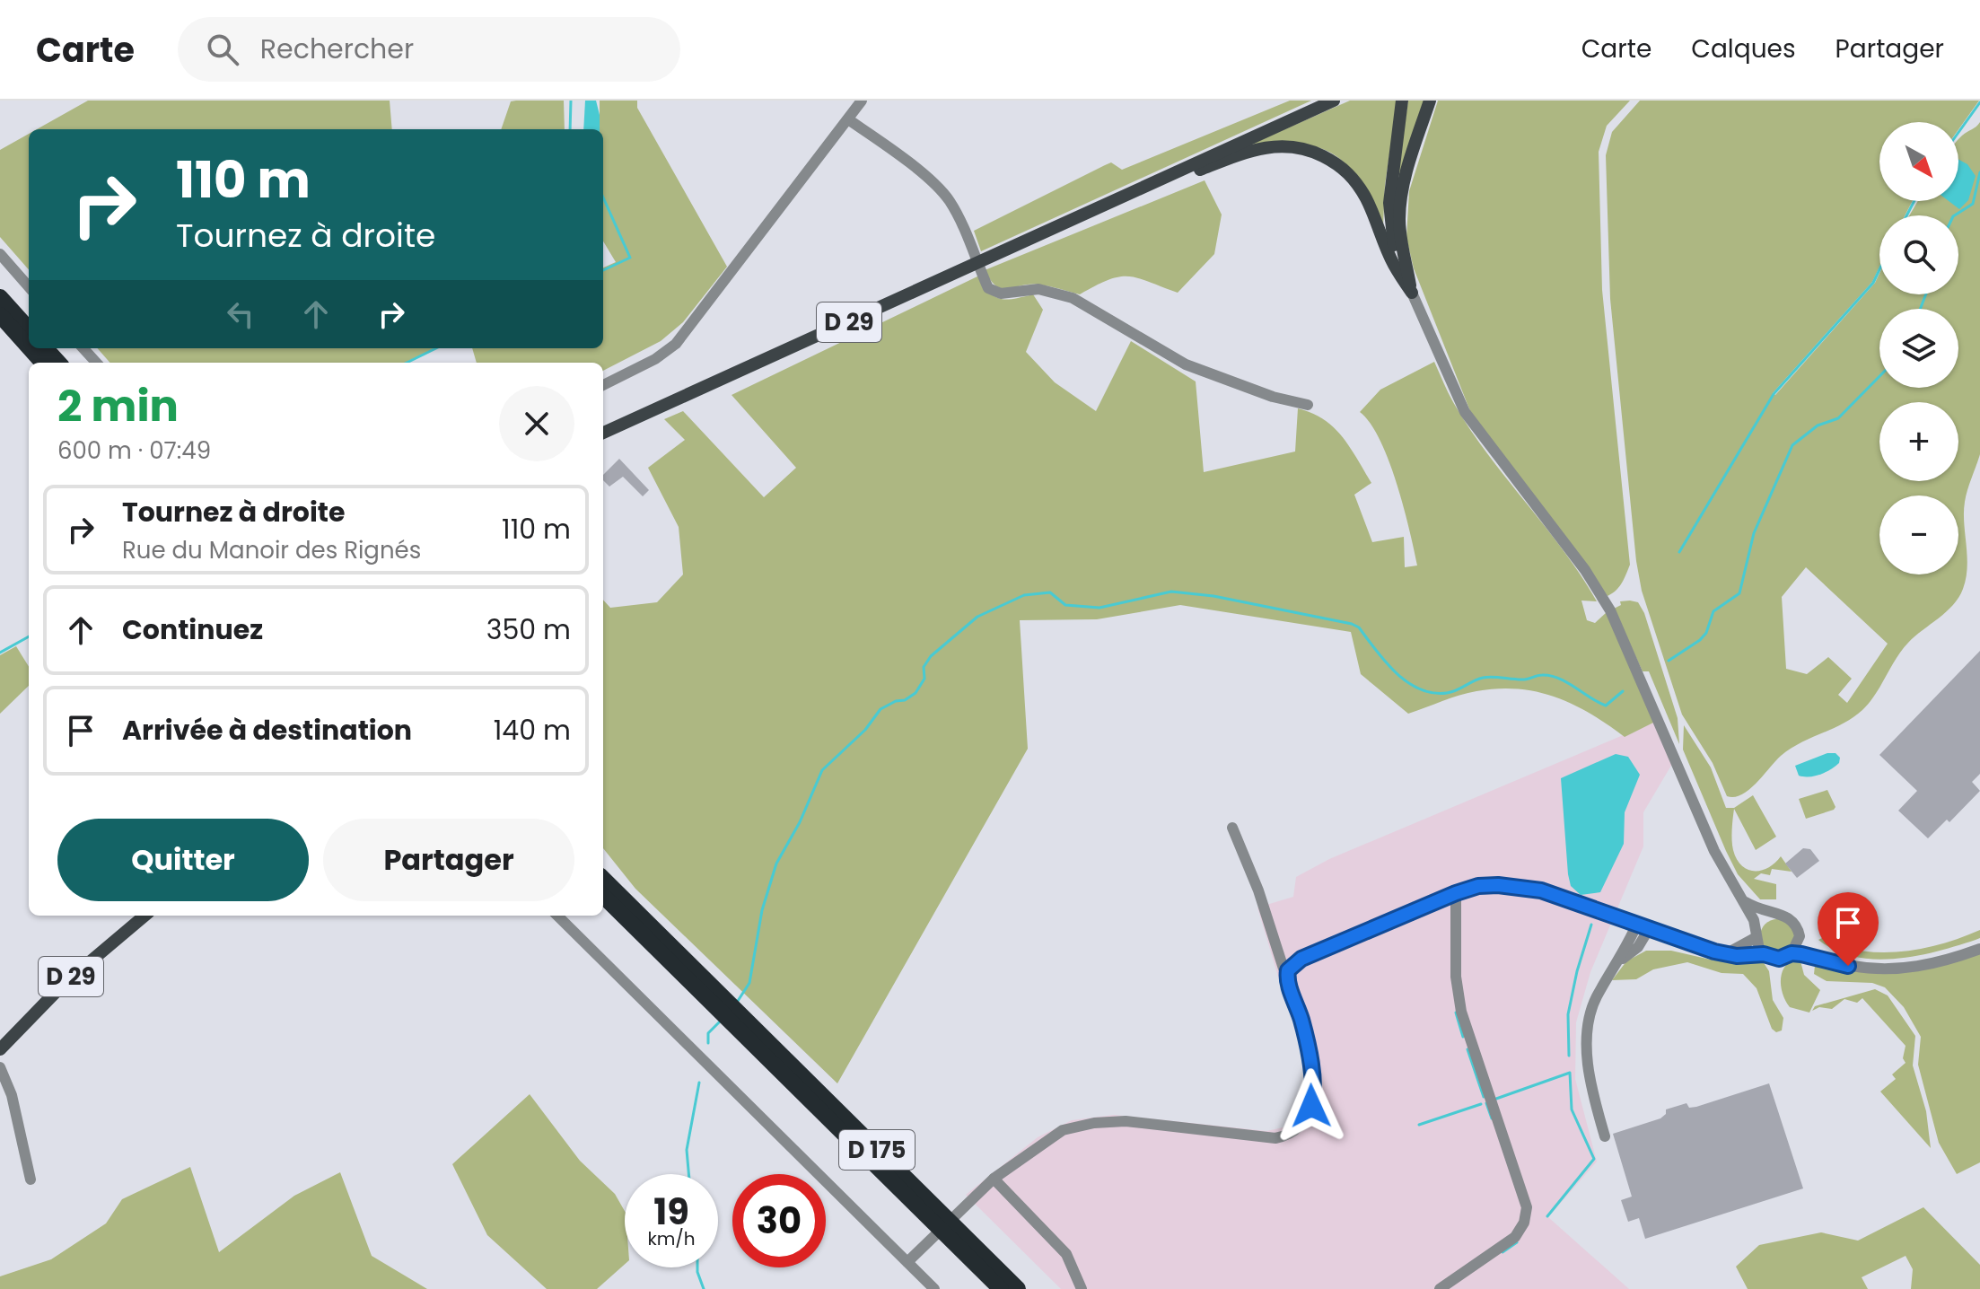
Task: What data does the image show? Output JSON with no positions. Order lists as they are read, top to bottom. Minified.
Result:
{"streets":{"highway":["D 175"],"main road":["D 29"]},"north":"bottom right","page":{"header":"Carte","search":"Rechercher","nav":["Carte","Calques","Partager"],"map_buttons":["+","−"],"turn":["110 m","Tournez à droite"],"heading":["2 min","600 m · 07:49"],"list":[{"name":"Tournez à droite","note":"Rue du Manoir des Rignés","value":"110 m"},{"name":"Continuez","value":"350 m"},{"name":"Arrivée à destination","value":"140 m"}],"buttons":["Quitter","Partager"],"speed":"19 km/h","limit":"30"}}
